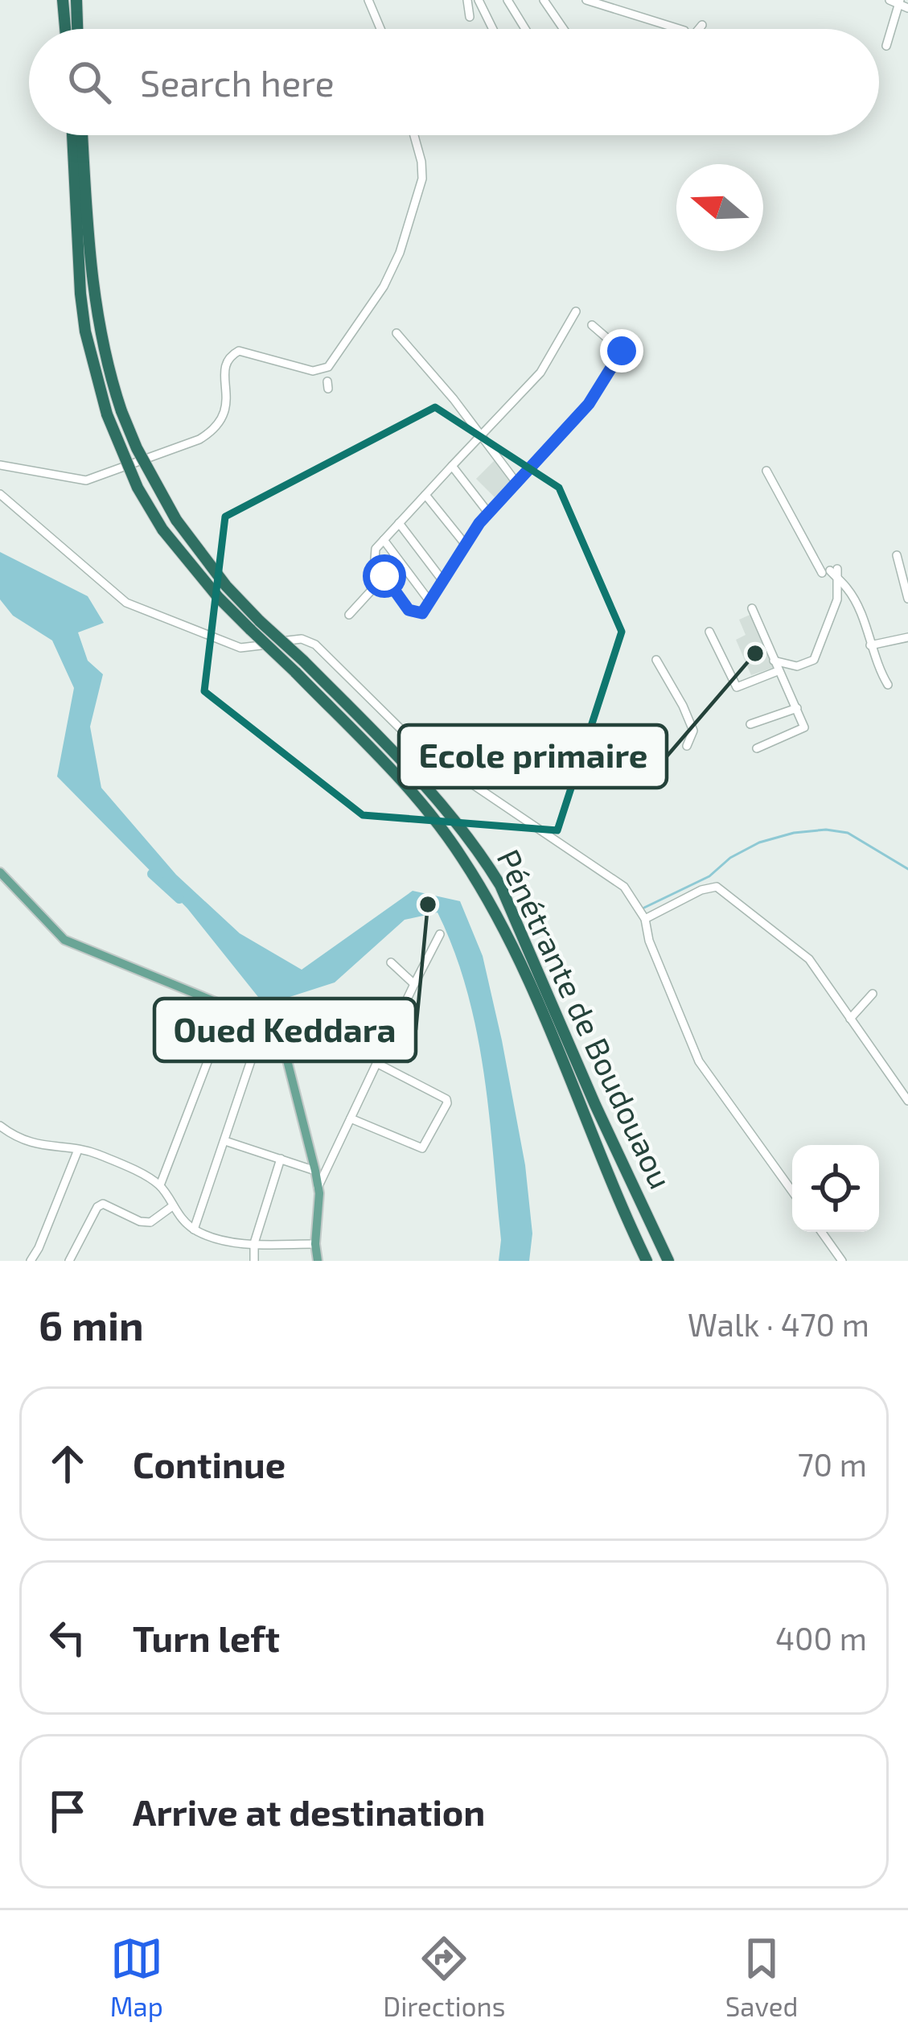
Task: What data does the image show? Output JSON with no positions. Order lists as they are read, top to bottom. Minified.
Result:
{"streets":{"highway":["Pénétrante de Boudouaou"]},"places":["Ecole primaire","Oued Keddara"],"north":"left","page":{"search":"Search here","heading":["6 min","Walk · 470 m"],"list":[["Continue","70 m"],["Turn left","400 m"],"Arrive at destination"],"nav":["Map","Directions","Saved"]}}
